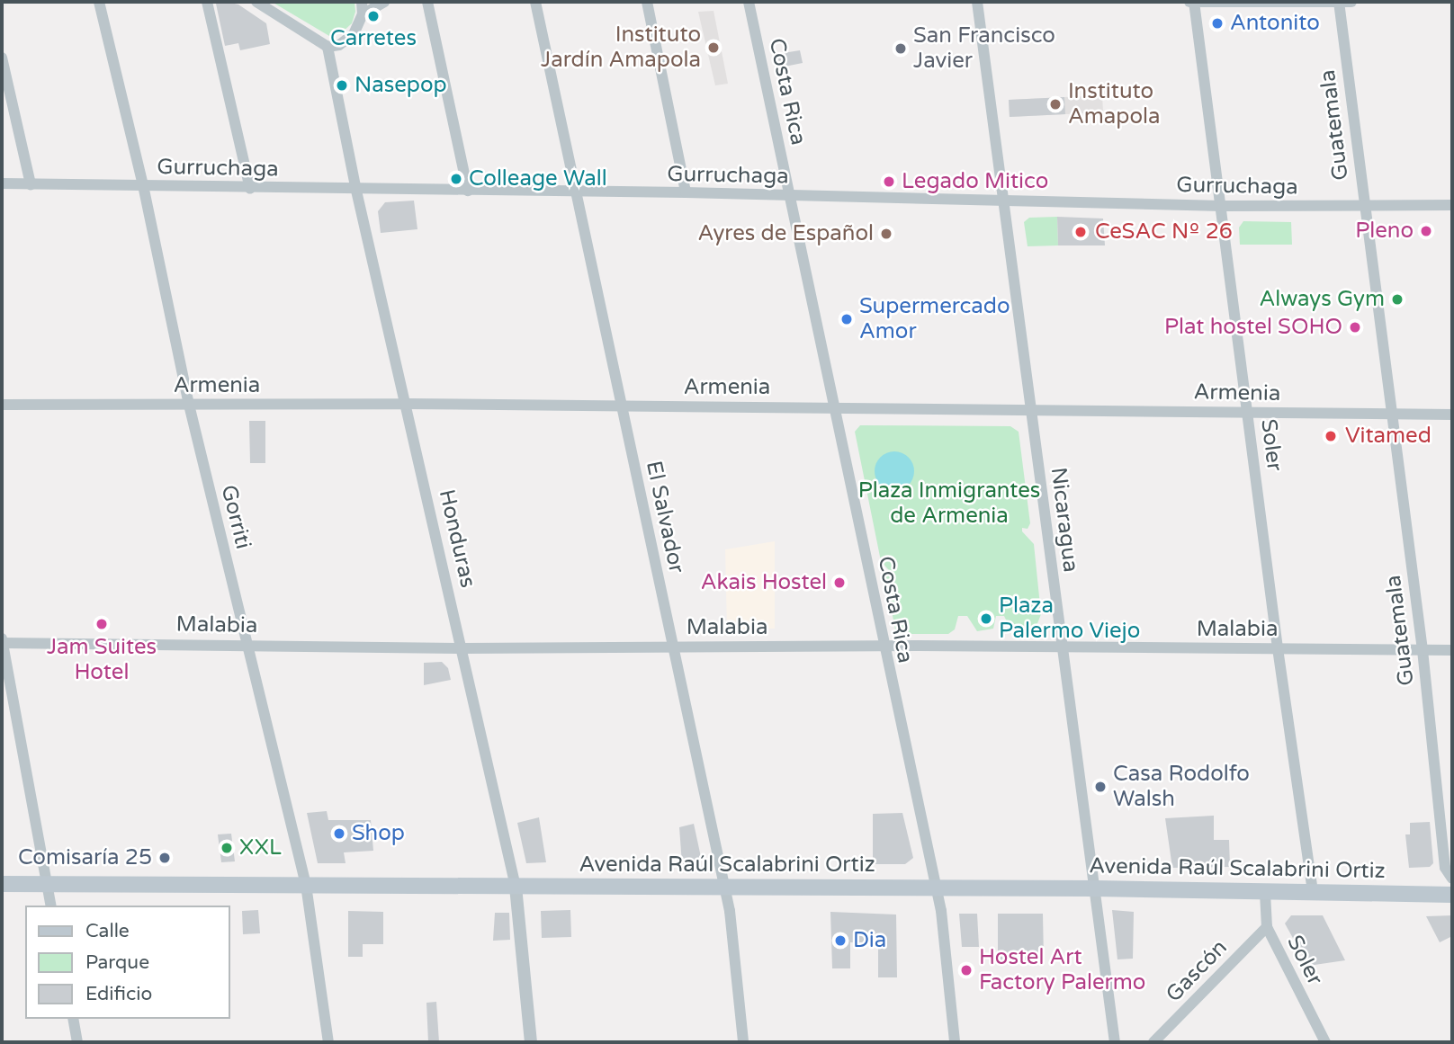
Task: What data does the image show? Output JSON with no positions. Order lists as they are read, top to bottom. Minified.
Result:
{"streets":{"main road":["Avenida Raúl Scalabrini Ortiz"],"street":["Costa Rica","Guatemala","Gurruchaga","Armenia","Soler","Gorriti","El Salvador","Nicaragua","Honduras","Malabia","Gascón"]},"crossings":[["Costa Rica","Gurruchaga"],["Costa Rica","Armenia"],["Costa Rica","Malabia"],["Costa Rica","Avenida Raúl Scalabrini Ortiz"],["Guatemala","Gurruchaga"],["Guatemala","Armenia"],["Guatemala","Malabia"],["Gurruchaga","Soler"],["Gurruchaga","Gorriti"],["Gurruchaga","El Salvador"],["Gurruchaga","Nicaragua"],["Gurruchaga","Honduras"],["Armenia","Soler"],["Armenia","Gorriti"],["Armenia","El Salvador"],["Armenia","Nicaragua"],["Armenia","Honduras"],["Soler","Malabia"],["Soler","Avenida Raúl Scalabrini Ortiz"],["Soler","Gascón"],["Gorriti","Malabia"],["Gorriti","Avenida Raúl Scalabrini Ortiz"],["El Salvador","Malabia"],["El Salvador","Avenida Raúl Scalabrini Ortiz"],["Nicaragua","Malabia"],["Nicaragua","Avenida Raúl Scalabrini Ortiz"],["Honduras","Malabia"],["Honduras","Avenida Raúl Scalabrini Ortiz"]],"parks":["Plaza Inmigrantes de Armenia"],"places":["Carretes","Antonito","Instituto Jardín Amapola","San Francisco Javier","Nasepop","Instituto Amapola","Colleage Wall","Legado Mitico","Pleno","CeSAC Nº 26","Ayres de Español","Always Gym","Supermercado Amor","Plat hostel SOHO","Vitamed","Akais Hostel","Plaza Palermo Viejo","Jam Suites Hotel","Casa Rodolfo Walsh","Shop","XXL","Comisaría 25","Dia","Hostel Art Factory Palermo"],"legend":["Calle","Parque","Edificio"]}
